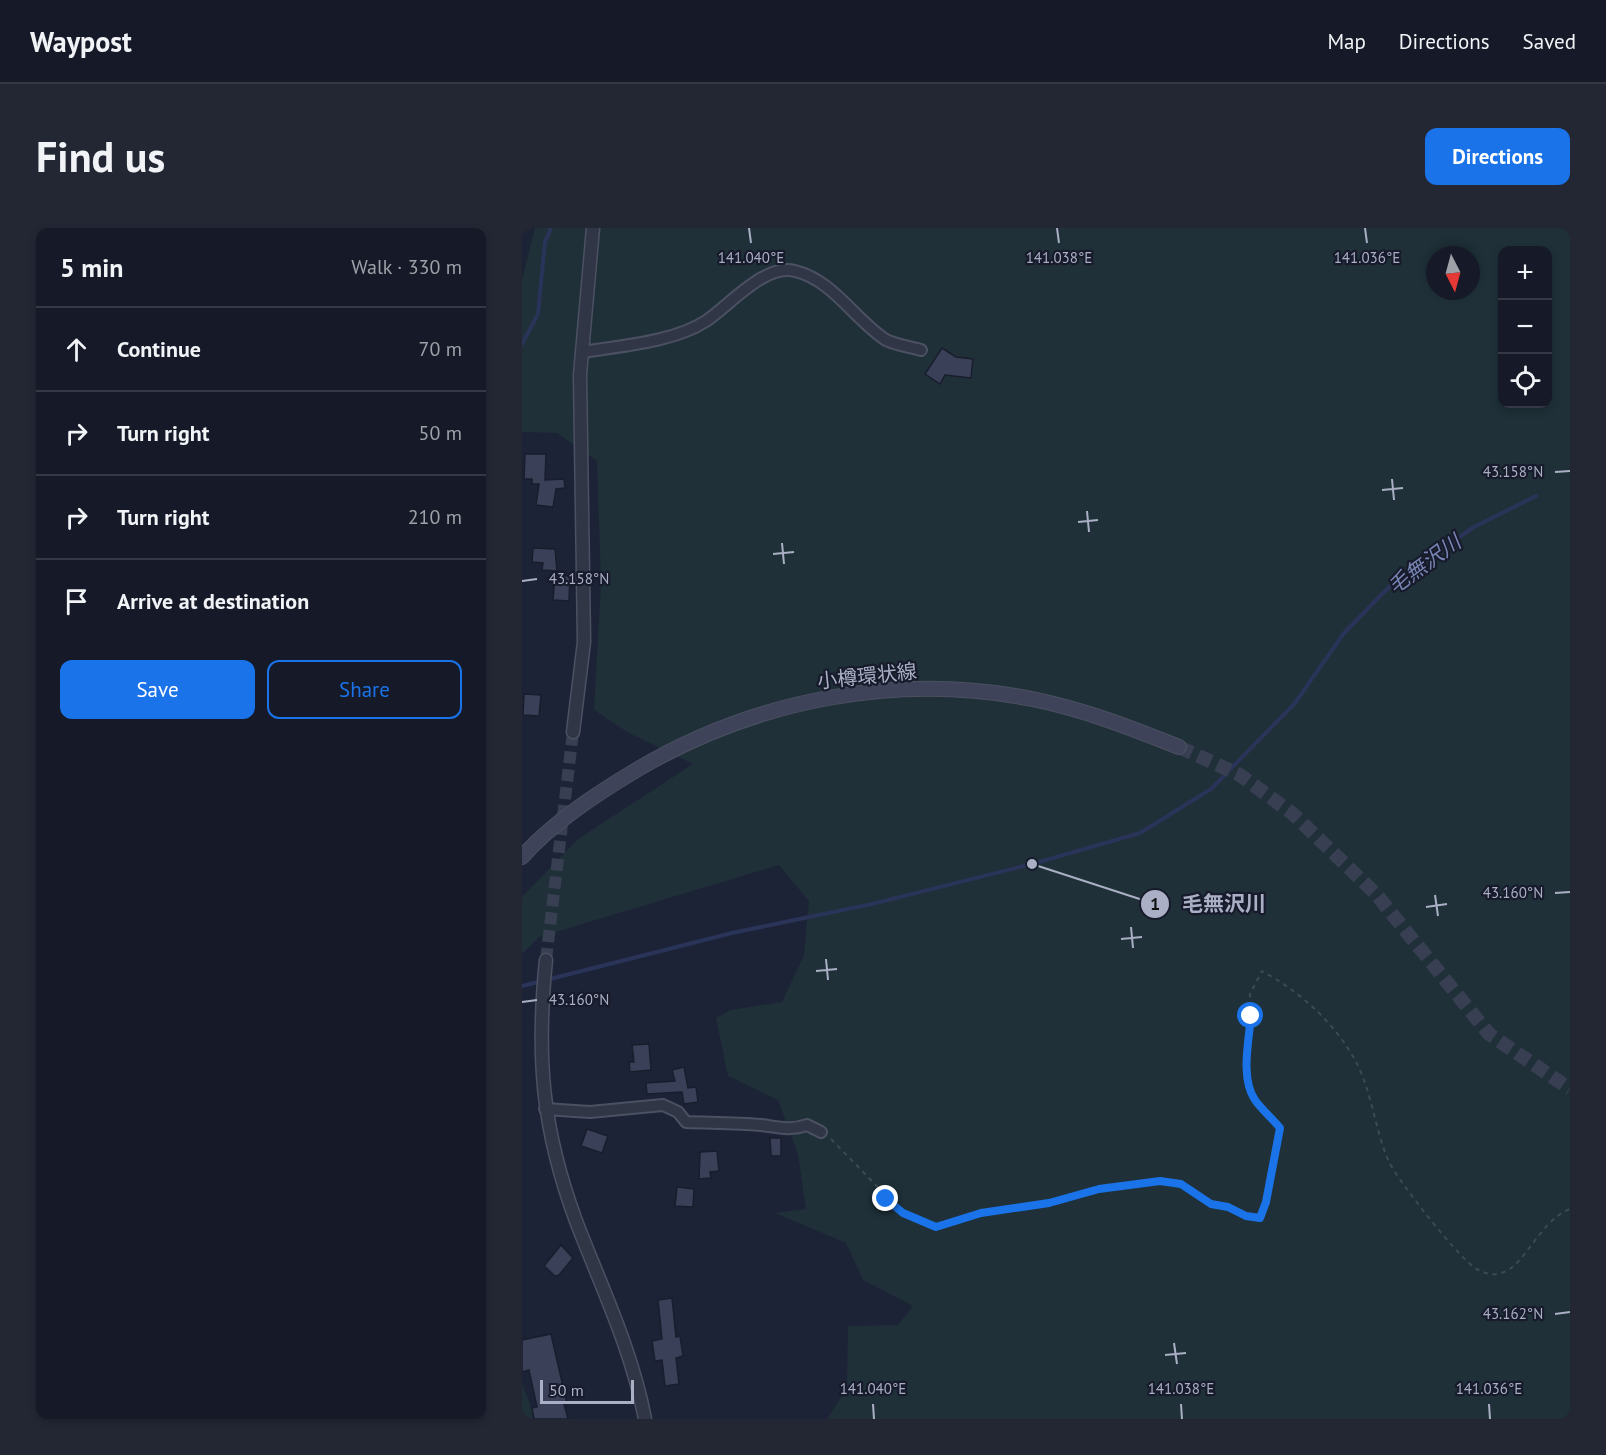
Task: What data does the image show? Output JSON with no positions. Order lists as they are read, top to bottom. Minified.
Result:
{"streets":{"main road":["小樽環状線"]},"water":["毛無沢川"],"places":["毛無沢川"],"scale_bar":"50 m","north":"bottom","page":{"header":"Waypost","nav":["Map","Directions","Saved"],"buttons":["Directions",["Save","Share"]],"title":"Find us","heading":["5 min","Walk · 330 m"],"map_buttons":["+","−"],"list":[["Continue","70 m"],["Turn right","50 m"],["Turn right","210 m"],"Arrive at destination"],"scale":"50 m"},"coordinates":["141.040°E","141.038°E","141.036°E","43.158°N","43.160°N","43.162°N"]}
